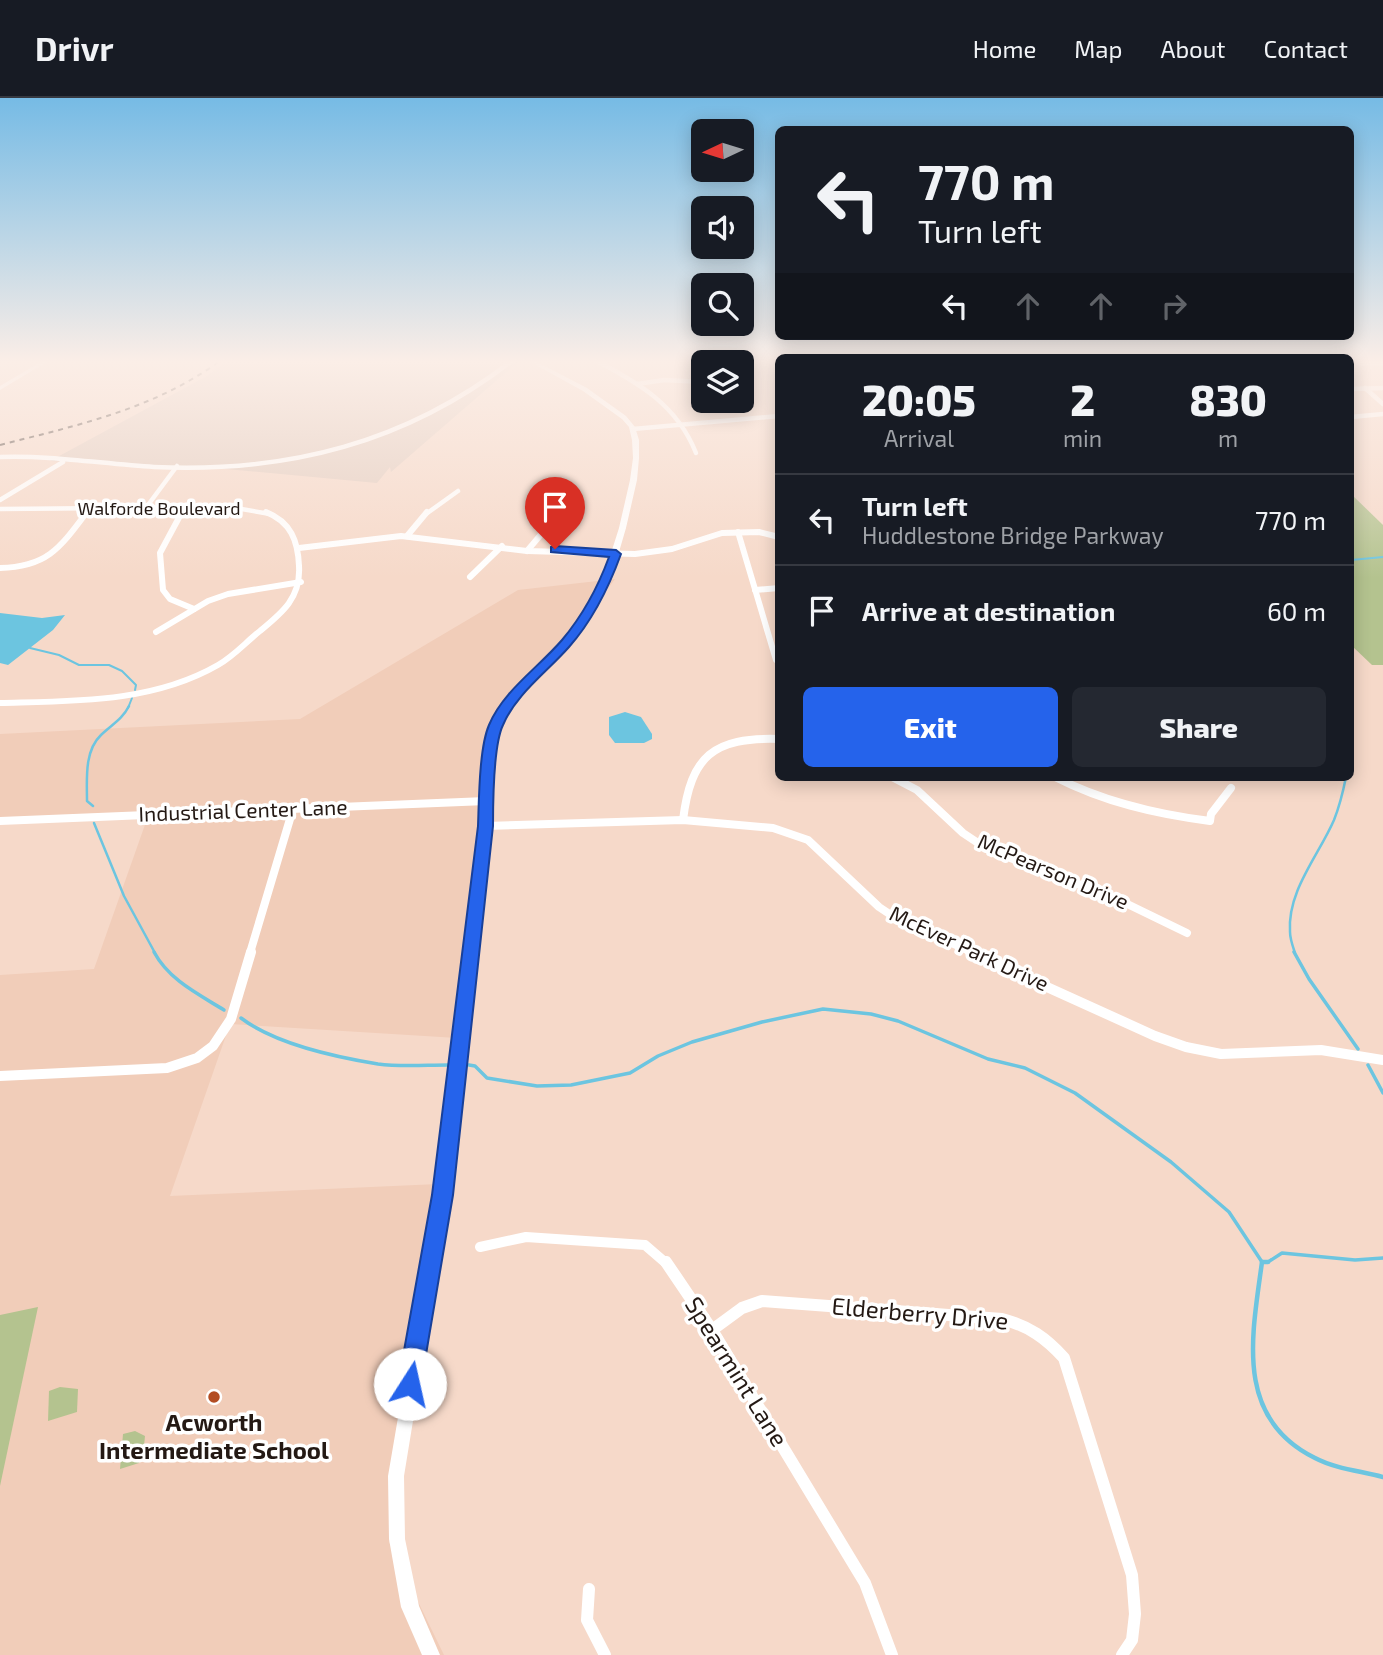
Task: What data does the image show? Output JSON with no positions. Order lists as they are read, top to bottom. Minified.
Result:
{"streets":{"street":["Walforde Boulevard","Industrial Center Lane","McPearson Drive","McEver Park Drive","Elderberry Drive","Spearmint Lane"]},"crossings":[["Elderberry Drive","Spearmint Lane"]],"places":["Acworth Intermediate School"],"north":"left","page":{"header":"Drivr","nav":["Home","Map","About","Contact"],"turn":["770 m","Turn left"],"eta":["20:05","Arrival","2","min","830","m"],"list":[{"name":"Turn left","note":"Huddlestone Bridge Parkway","value":"770 m"},{"name":"Arrive at destination","value":"60 m"}],"buttons":["Exit","Share"]}}
